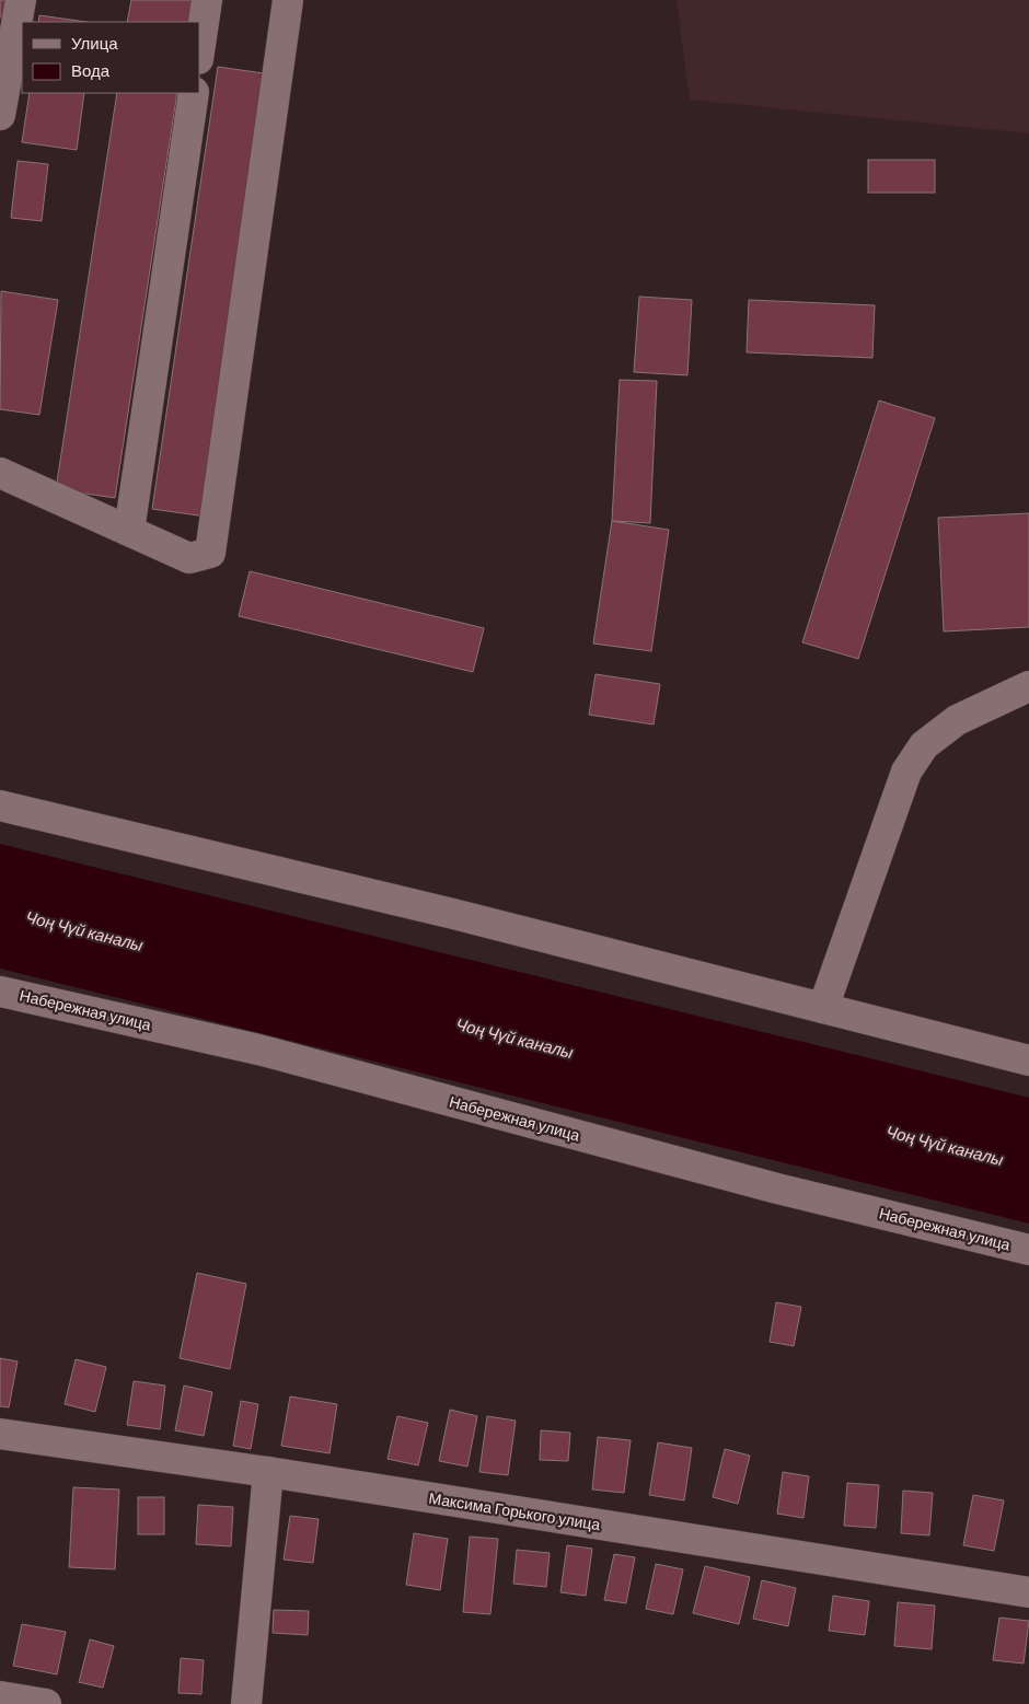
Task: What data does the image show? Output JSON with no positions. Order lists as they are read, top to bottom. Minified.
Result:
{"streets":{"street":["Набережная улица","Максима Горького улица"]},"water":["Чоң Чүй каналы"],"legend":["Улица","Вода"]}
